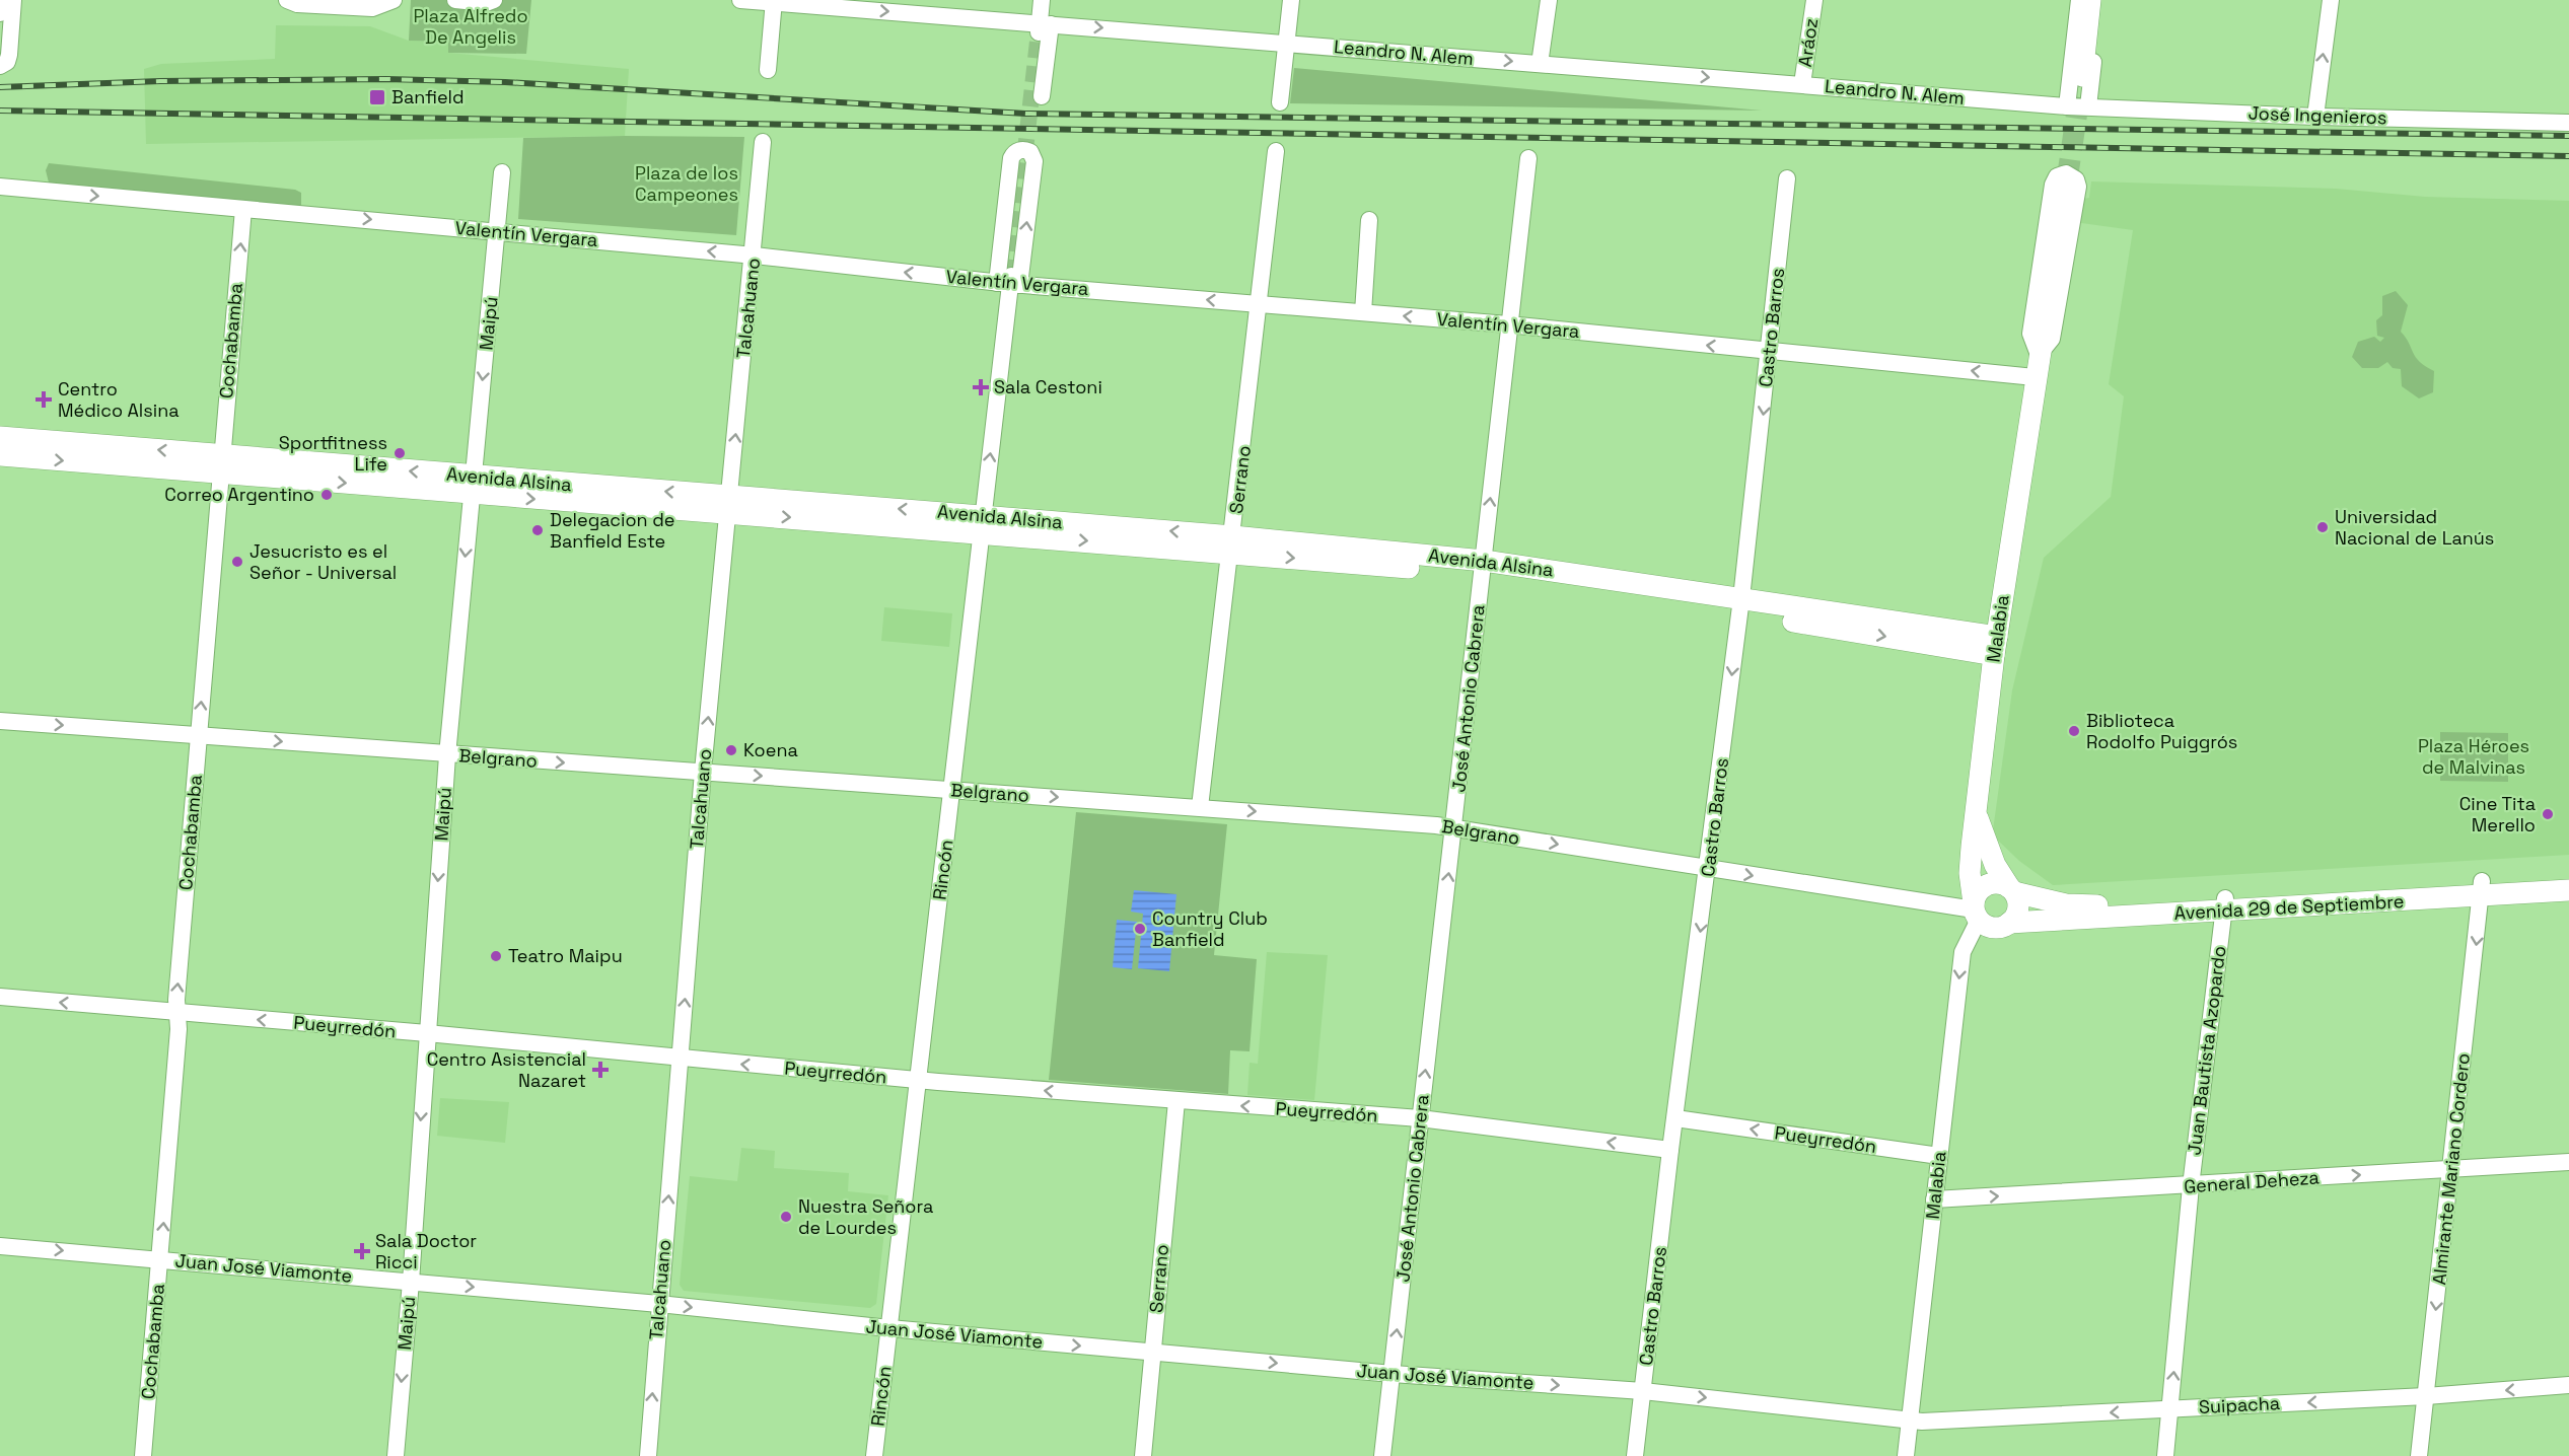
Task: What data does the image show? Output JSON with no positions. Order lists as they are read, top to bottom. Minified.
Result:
{"streets":{"main road":["Avenida Alsina","Malabia","Avenida 29 de Septiembre"],"street":["Aráoz","Leandro N. Alem","José Ingenieros","Valentín Vergara","Talcahuano","Maipú","Castro Barros","Cochabamba","Serrano","José Antonio Cabrera","Belgrano","Rincón","Pueyrredón","Juan Bautista Azopardo","Almirante Mariano Cordero","General Deheza","Juan José Viamonte","Suipacha"]},"crossings":[["Aráoz","Leandro N. Alem"],["Leandro N. Alem","José Ingenieros"],["Valentín Vergara","Talcahuano"],["Valentín Vergara","Maipú"],["Valentín Vergara","Castro Barros"],["Valentín Vergara","Cochabamba"],["Valentín Vergara","Serrano"],["Valentín Vergara","Malabia"],["Valentín Vergara","José Antonio Cabrera"],["Valentín Vergara","Rincón"],["Talcahuano","Avenida Alsina"],["Talcahuano","Belgrano"],["Talcahuano","Pueyrredón"],["Talcahuano","Juan José Viamonte"],["Maipú","Avenida Alsina"],["Maipú","Belgrano"],["Maipú","Pueyrredón"],["Maipú","Juan José Viamonte"],["Castro Barros","Avenida Alsina"],["Castro Barros","Belgrano"],["Castro Barros","Pueyrredón"],["Castro Barros","Juan José Viamonte"],["Cochabamba","Avenida Alsina"],["Cochabamba","Belgrano"],["Cochabamba","Pueyrredón"],["Cochabamba","Juan José Viamonte"],["Avenida Alsina","Serrano"],["Avenida Alsina","Malabia"],["Avenida Alsina","José Antonio Cabrera"],["Avenida Alsina","Rincón"],["Serrano","Belgrano"],["Serrano","Pueyrredón"],["Serrano","Juan José Viamonte"],["Malabia","Belgrano"],["Malabia","Avenida 29 de Septiembre"],["Malabia","Pueyrredón"],["Malabia","General Deheza"],["Malabia","Juan José Viamonte"],["Malabia","Suipacha"],["José Antonio Cabrera","Belgrano"],["José Antonio Cabrera","Pueyrredón"],["José Antonio Cabrera","Juan José Viamonte"],["Belgrano","Rincón"],["Belgrano","Avenida 29 de Septiembre"],["Rincón","Pueyrredón"],["Rincón","Juan José Viamonte"],["Avenida 29 de Septiembre","Juan Bautista Azopardo"],["Avenida 29 de Septiembre","Almirante Mariano Cordero"],["Juan Bautista Azopardo","General Deheza"],["Juan Bautista Azopardo","Suipacha"],["Almirante Mariano Cordero","General Deheza"],["Almirante Mariano Cordero","Suipacha"],["Juan José Viamonte","Suipacha"]],"one_way":["Leandro N. Alem","Talcahuano","Maipú","Castro Barros","Cochabamba","José Antonio Cabrera","Belgrano","Pueyrredón","Juan Bautista Azopardo","Almirante Mariano Cordero","General Deheza","Juan José Viamonte","Suipacha"],"parks":["Plaza Alfredo De Angelis","Plaza de los Campeones","Plaza Héroes de Malvinas"],"places":{"transit":["Banfield"],"health":["Sala Cestoni","Centro Médico Alsina","Centro Asistencial Nazaret","Sala Doctor Ricci"],"other":["Sportfitness Life","Correo Argentino","Universidad Nacional de Lanús","Delegacion de Banfield Este","Jesucristo es el Señor - Universal","Biblioteca Rodolfo Puiggrós","Koena","Cine Tita Merello","Country Club Banfield","Teatro Maipu","Nuestra Señora de Lourdes"]}}
